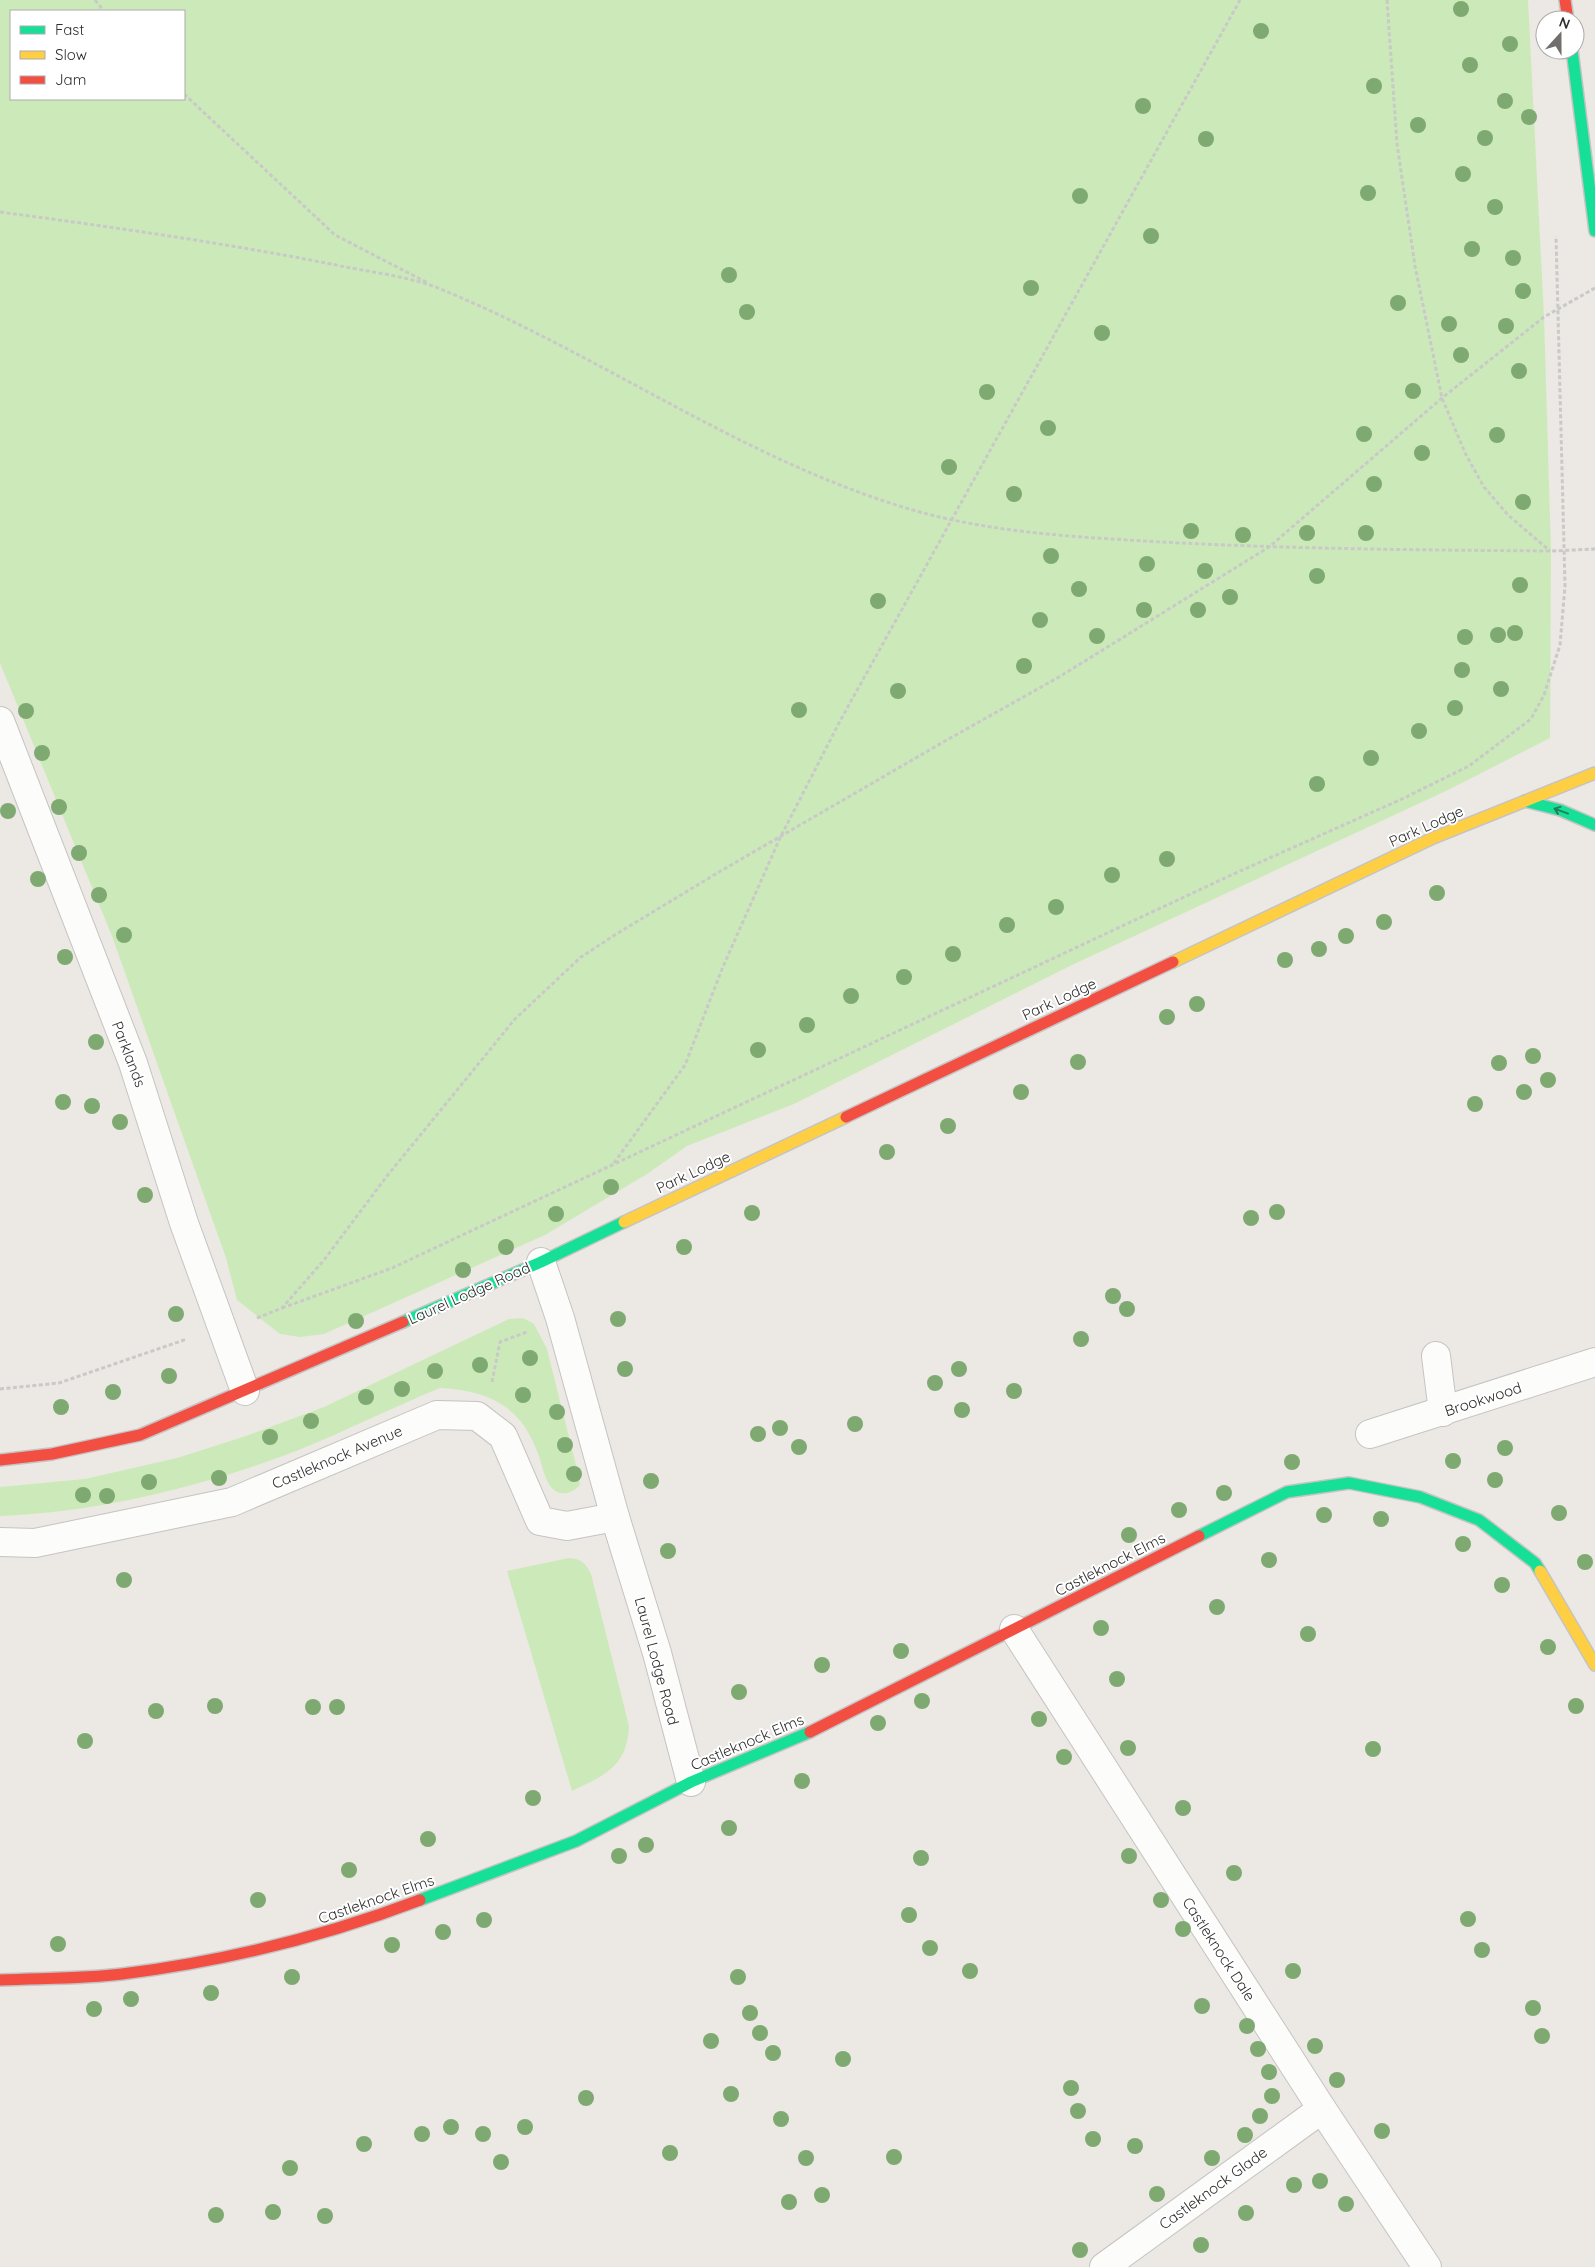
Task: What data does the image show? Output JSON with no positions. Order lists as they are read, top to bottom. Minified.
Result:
{"streets":{"street":["Park Lodge","Parklands","Laurel Lodge Road","Brookwood","Castleknock Avenue","Castleknock Elms","Castleknock Dale","Castleknock Glade"]},"crossings":[["Park Lodge","Laurel Lodge Road"],["Parklands","Laurel Lodge Road"],["Laurel Lodge Road","Castleknock Elms"],["Castleknock Elms","Castleknock Dale"],["Castleknock Dale","Castleknock Glade"]],"legend":["Fast","Slow","Jam"],"north":"top"}
